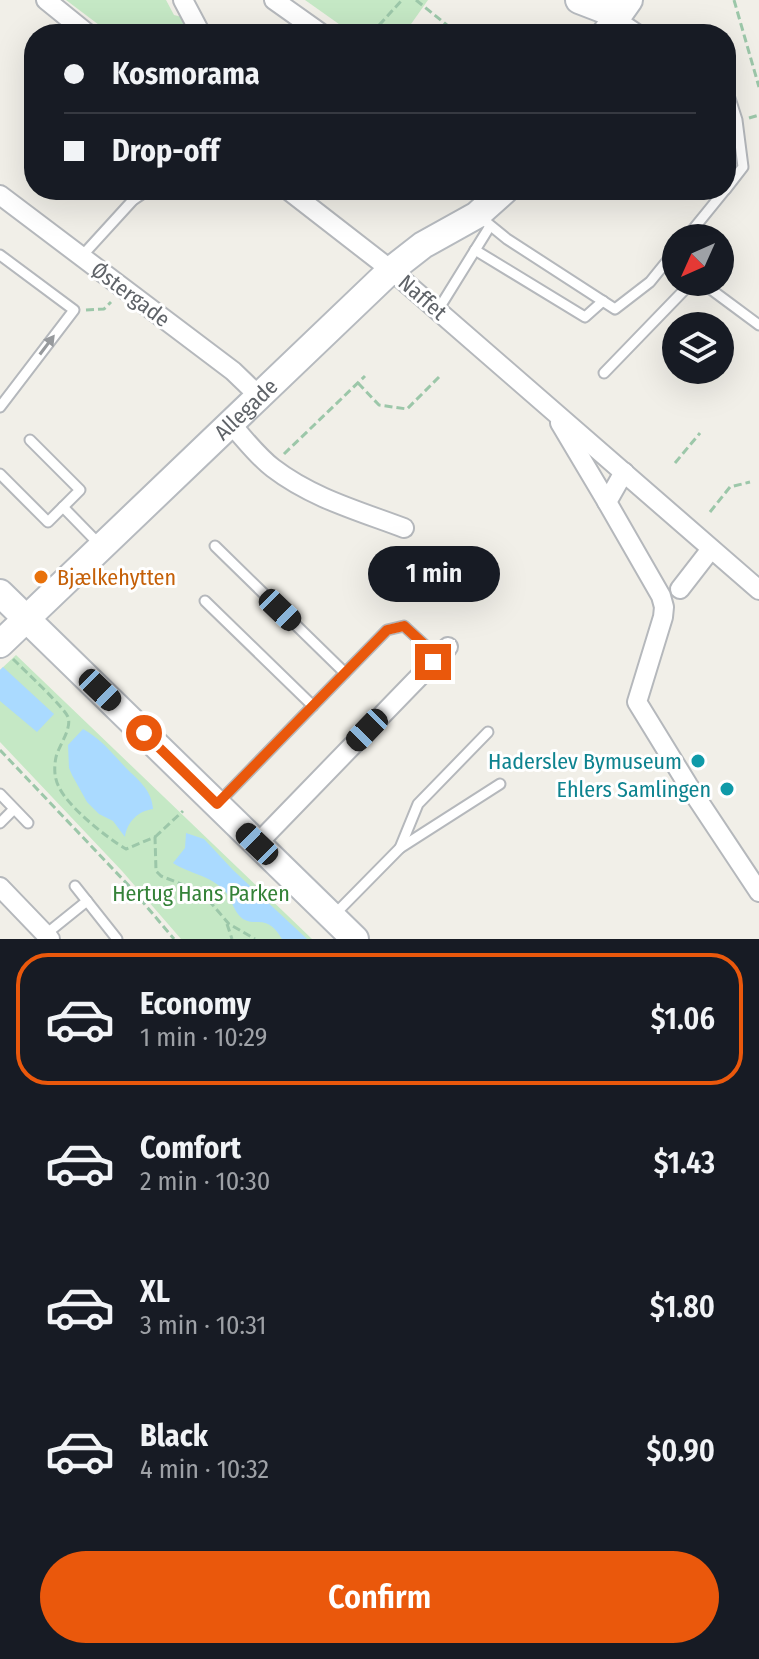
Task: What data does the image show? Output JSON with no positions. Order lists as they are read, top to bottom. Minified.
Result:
{"streets":{"street":["Østergade","Naffet","Allegade"]},"crossings":[["Østergade","Allegade"],["Naffet","Allegade"]],"parks":["Hertug Hans Parken"],"places":["Bjælkehytten","Haderslev Bymuseum","Ehlers Samlingen"],"north":"bottom left","page":{"banner":["Kosmorama","Drop-off"],"bubble":"1 min","list":[{"name":"Economy","note":"1 min · 10:29","value":"$1.06"},{"name":"Comfort","note":"2 min · 10:30","value":"$1.43"},{"name":"XL","note":"3 min · 10:31","value":"$1.80"},{"name":"Black","note":"4 min · 10:32","value":"$0.90"}],"buttons":"Confirm"}}
